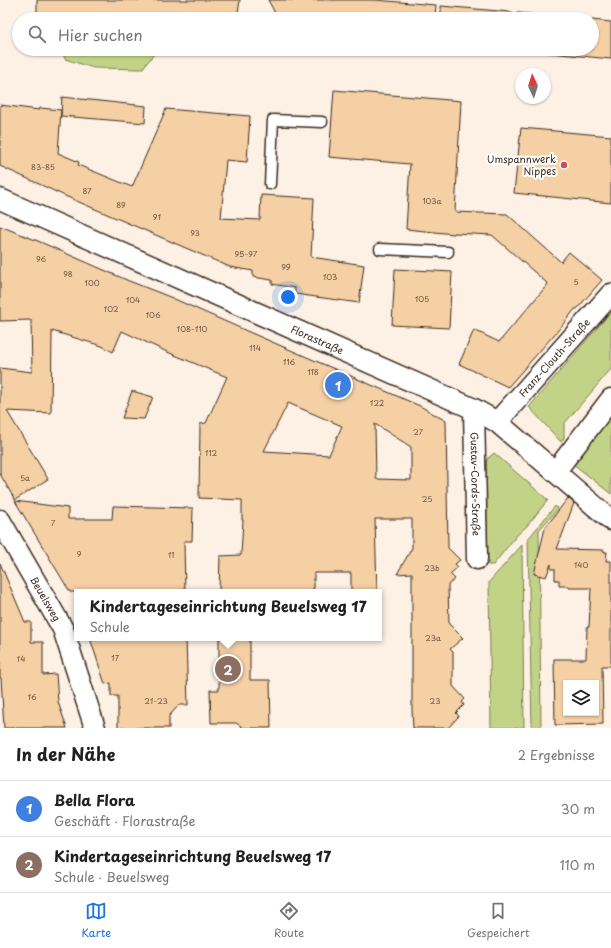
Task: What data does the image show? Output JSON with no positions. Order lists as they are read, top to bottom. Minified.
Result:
{"streets":{"street":["Florastraße","Franz-Clouth-Straße","Gustav-Cords-Straße","Beuelsweg"]},"crossings":[["Florastraße","Franz-Clouth-Straße"],["Florastraße","Gustav-Cords-Straße"]],"places":["Umspannwerk Nippes"],"house_numbers":["83-85","87","103a","89","91","93","95-97","96","99","98","103","5","100","105","104","102","106","108-110","114","116","118","122","27","112","5a","25","7","9","11","140","23b","23a","17","14","16","21-23","23"],"north":"top","page":{"search":"Hier suchen","pins":["1","2"],"popup":["Kindertageseinrichtung Beuelsweg 17","Schule"],"heading":["In der Nähe","2 Ergebnisse"],"list":[{"mark":"1","name":"Bella Flora","note":"Geschäft · Florastraße","value":"30 m"},{"mark":"2","name":"Kindertageseinrichtung Beuelsweg 17","note":"Schule · Beuelsweg","value":"110 m"}],"nav":["Karte","Route","Gespeichert"]}}
